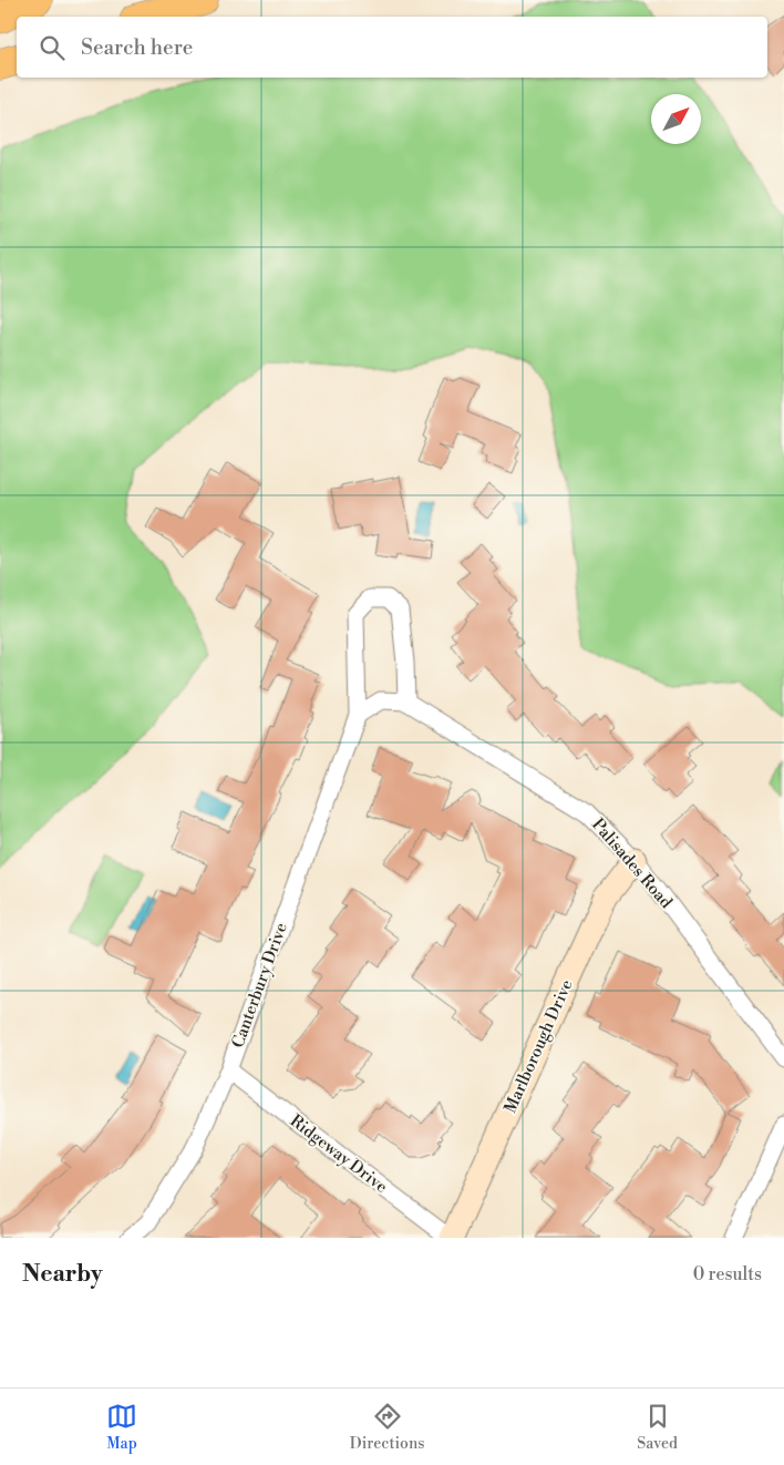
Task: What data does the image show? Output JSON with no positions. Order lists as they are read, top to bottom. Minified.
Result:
{"streets":{"street":["Palisades Road","Canterbury Drive","Marlborough Drive","Ridgeway Drive"]},"crossings":[["Palisades Road","Marlborough Drive"],["Canterbury Drive","Ridgeway Drive"],["Marlborough Drive","Ridgeway Drive"]],"north":"top right","page":{"search":"Search here","heading":["Nearby","0 results"],"nav":["Map","Directions","Saved"]}}
